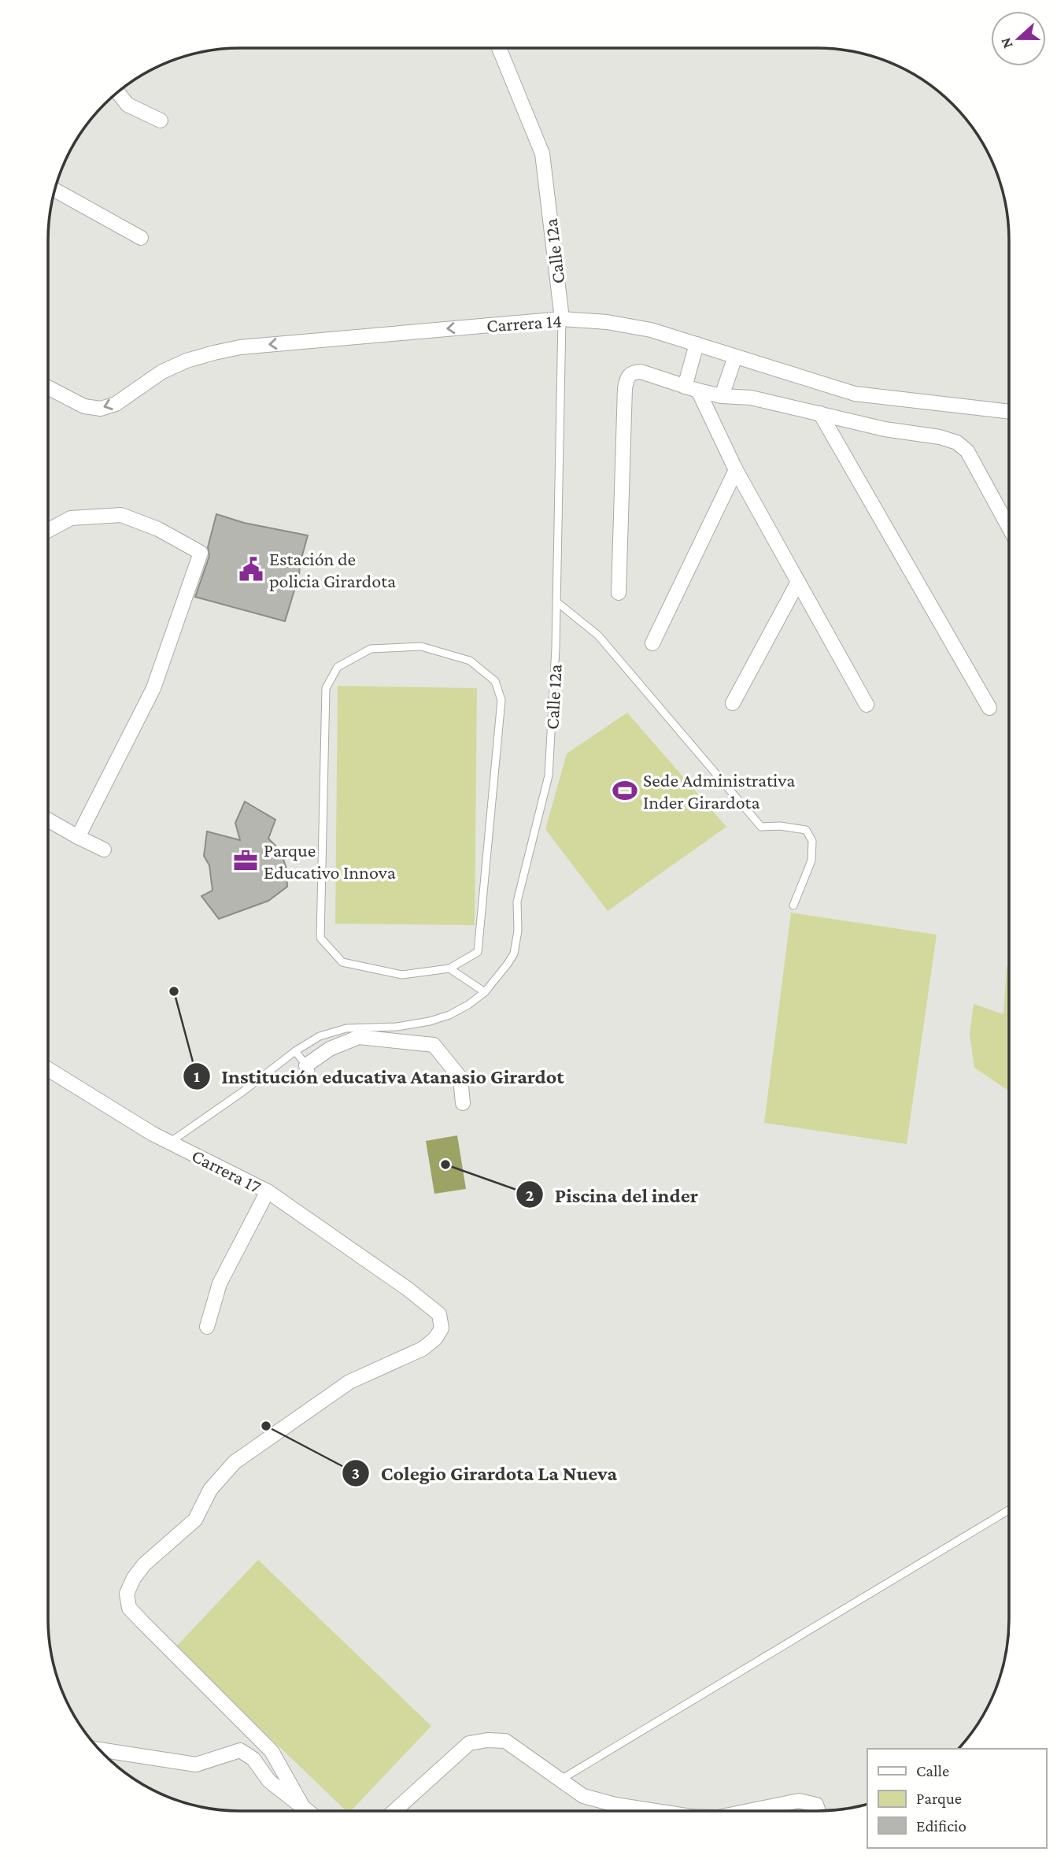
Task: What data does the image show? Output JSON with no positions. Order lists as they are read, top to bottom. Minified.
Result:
{"streets":{"street":["Calle 12a","Carrera 14","Carrera 17"]},"crossings":[["Calle 12a","Carrera 14"],["Calle 12a","Carrera 17"]],"one_way":["Carrera 14"],"places":{"public building":["Estación de policia Girardota"],"sports":["Sede Administrativa Inder Girardota"],"office":["Parque Educativo Innova"],"other":["Institución educativa Atanasio Girardot","Piscina del inder","Colegio Girardota La Nueva"]},"legend":["Calle","Parque","Edificio"],"north":"left"}
